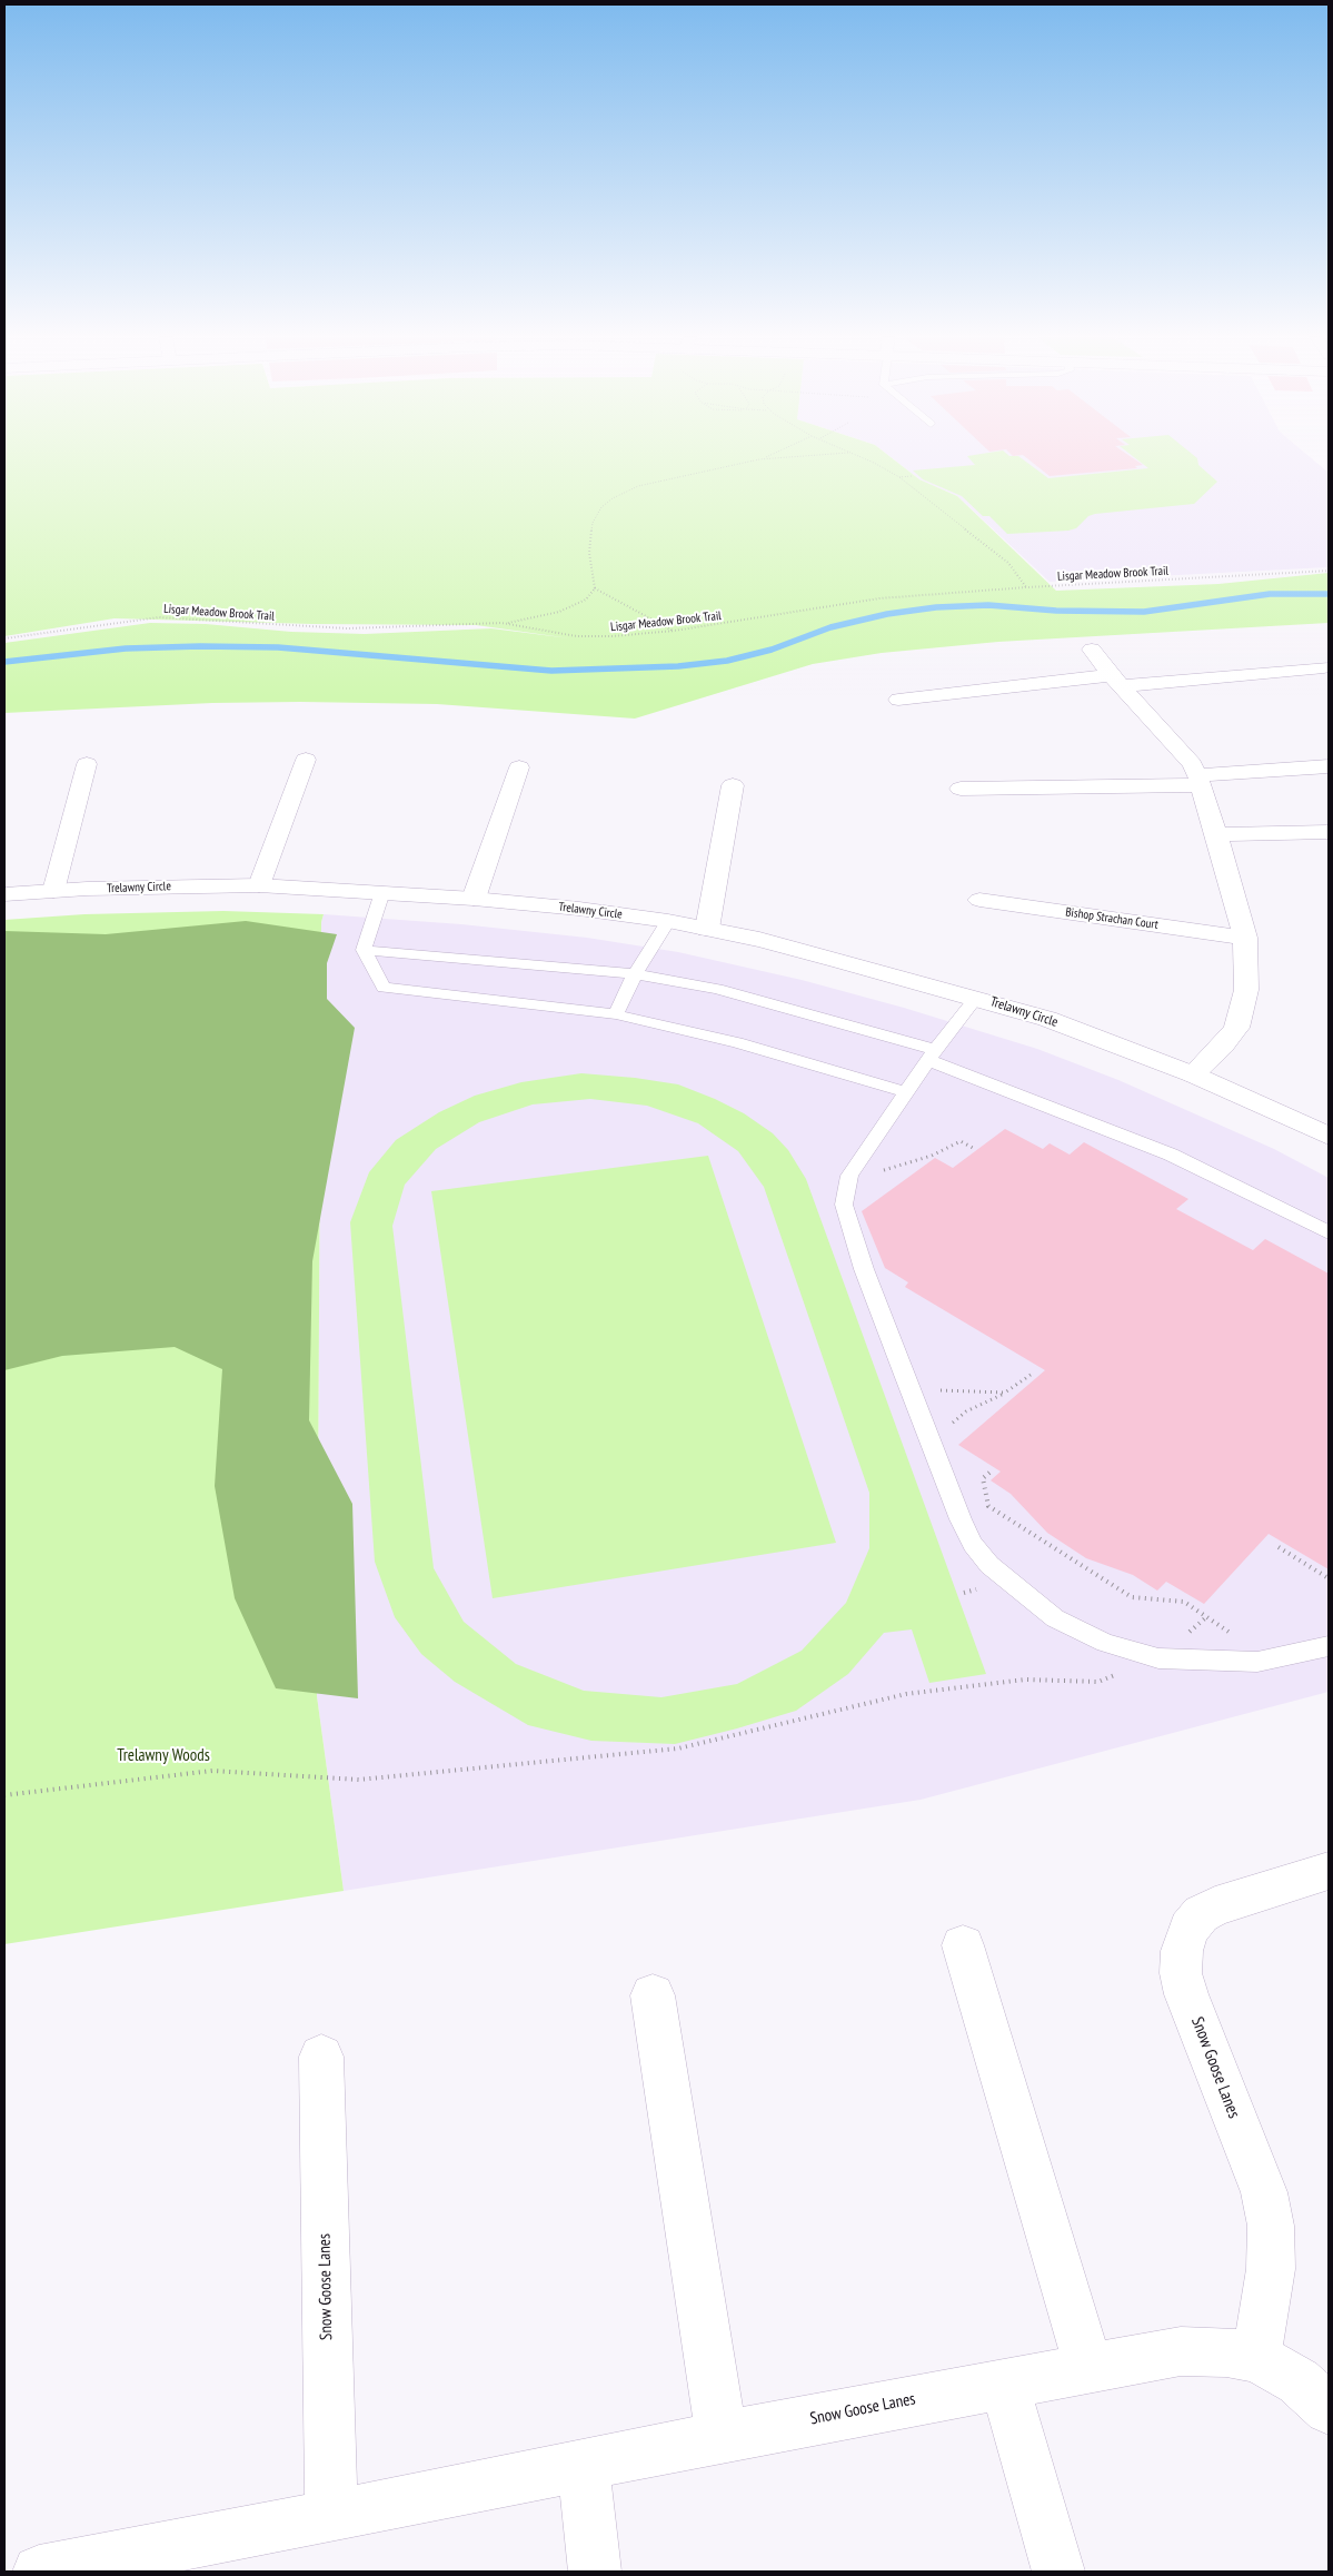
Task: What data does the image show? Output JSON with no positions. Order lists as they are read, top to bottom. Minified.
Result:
{"streets":{"street":["Trelawny Circle","Bishop Strachan Court","Snow Goose Lanes"],"path":["Lisgar Meadow Brook Trail"]},"parks":["Trelawny Woods"]}
